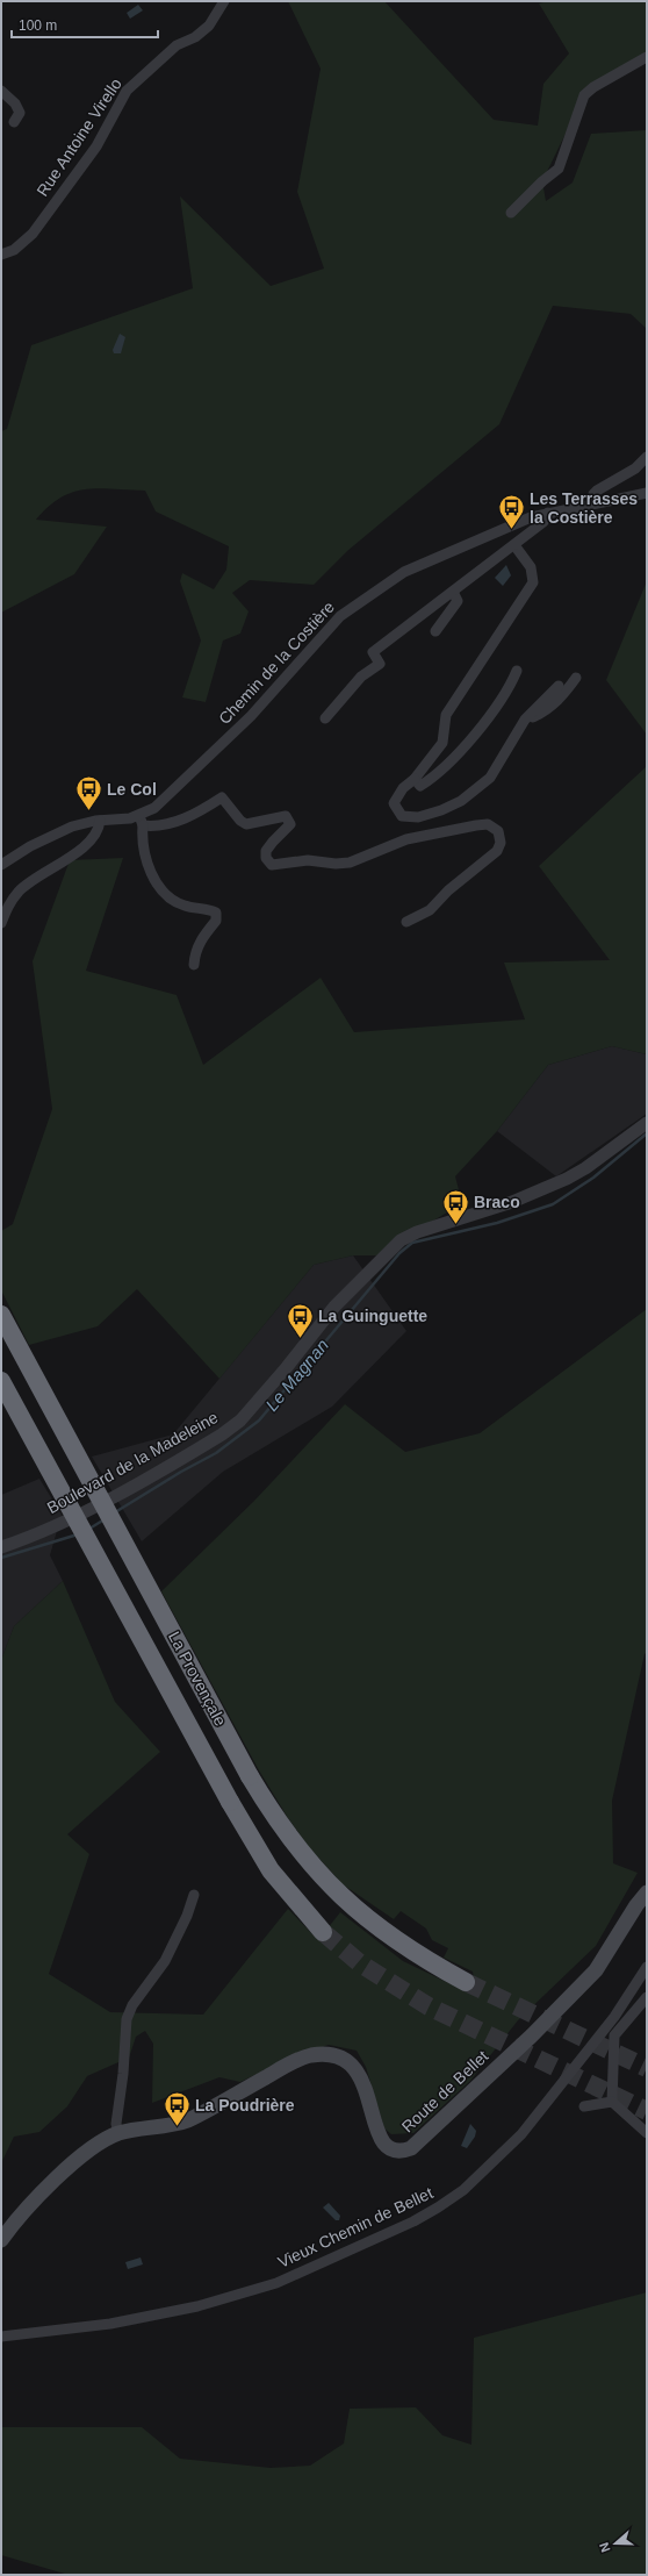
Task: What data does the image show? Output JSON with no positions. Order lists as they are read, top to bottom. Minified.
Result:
{"streets":{"highway":["La Provençale"],"main road":["Route de Bellet"],"street":["Rue Antoine Virello","Chemin de la Costière","Boulevard de la Madeleine","Vieux Chemin de Bellet"]},"water":["Le Magnan"],"places":{"bus stop":["Les Terrasses la Costière","Le Col","Braco","La Guinguette","La Poudrière"]},"scale_bar":"100 m","north":"left"}
